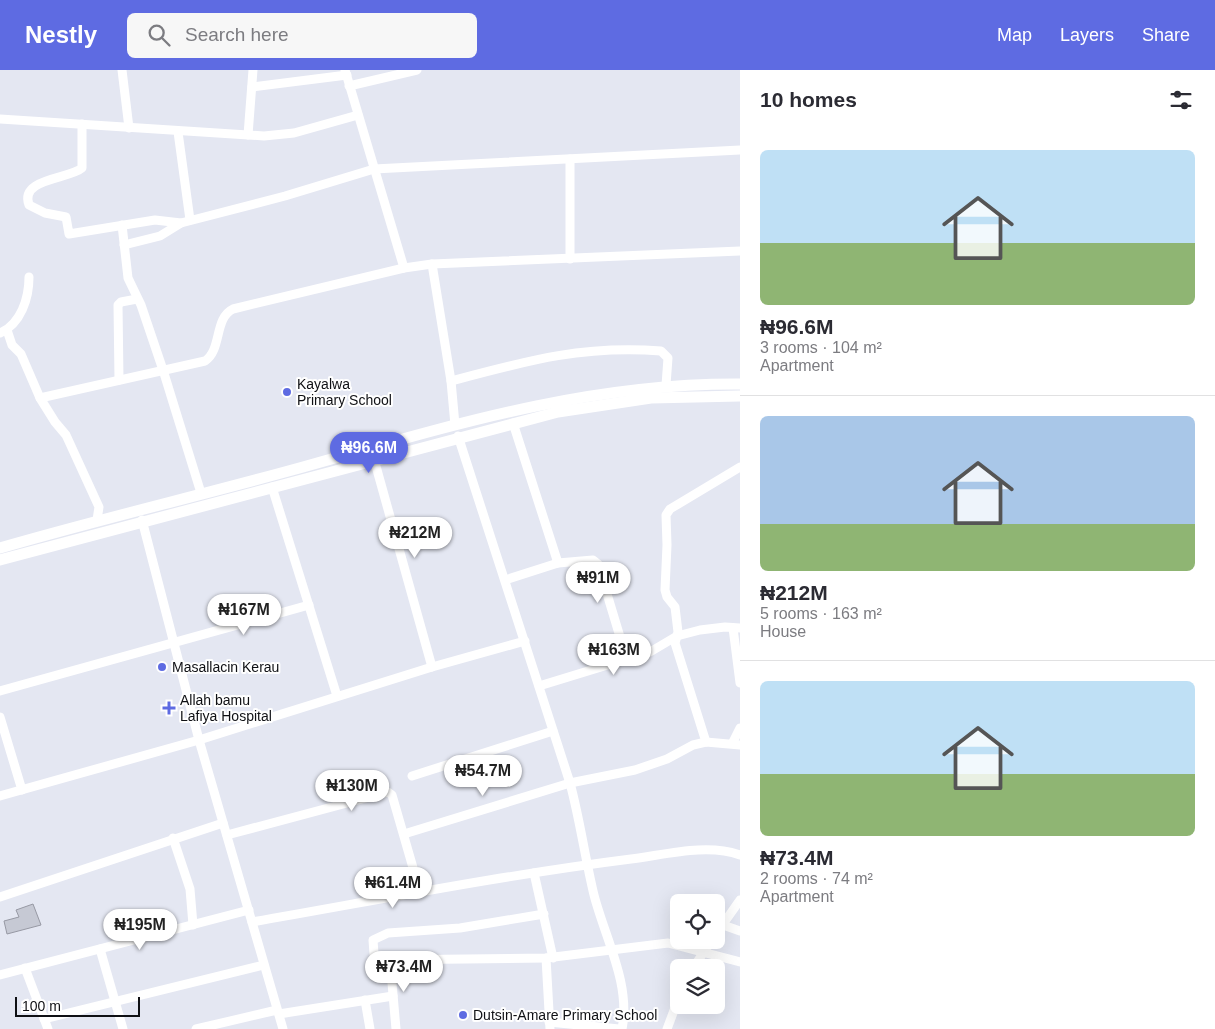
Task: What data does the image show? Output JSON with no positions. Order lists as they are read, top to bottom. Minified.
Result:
{"places":{"other":["Kayalwa Primary School","Masallacin Kerau","Dutsin-Amare Primary School"],"health":["Allah bamu Lafiya Hospital"]},"scale_bar":"100 m","page":{"header":"Nestly","search":"Search here","nav":["Map","Layers","Share"],"heading":"10 homes","list":[{"name":"₦96.6M","note":"3 rooms · 104 m² · Apartment"},{"name":"₦212M","note":"5 rooms · 163 m² · House"},{"name":"₦73.4M","note":"2 rooms · 74 m² · Apartment"}],"price":["₦96.6M","₦212M","₦91M","₦167M","₦163M","₦54.7M","₦130M","₦61.4M","₦195M","₦73.4M"],"scale":"100 m"}}
